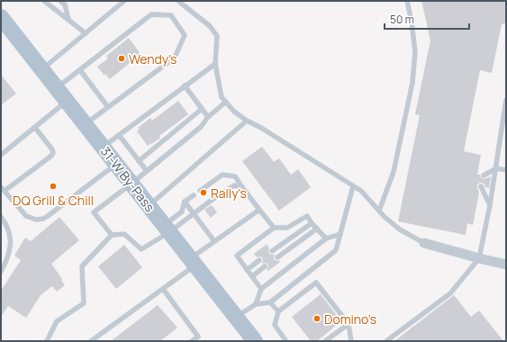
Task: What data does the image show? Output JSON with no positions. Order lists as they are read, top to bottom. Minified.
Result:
{"streets":{"main road":["31-W By-Pass"]},"places":["Wendy's","DQ Grill & Chill","Rally's","Domino's"],"scale_bar":"50 m"}
